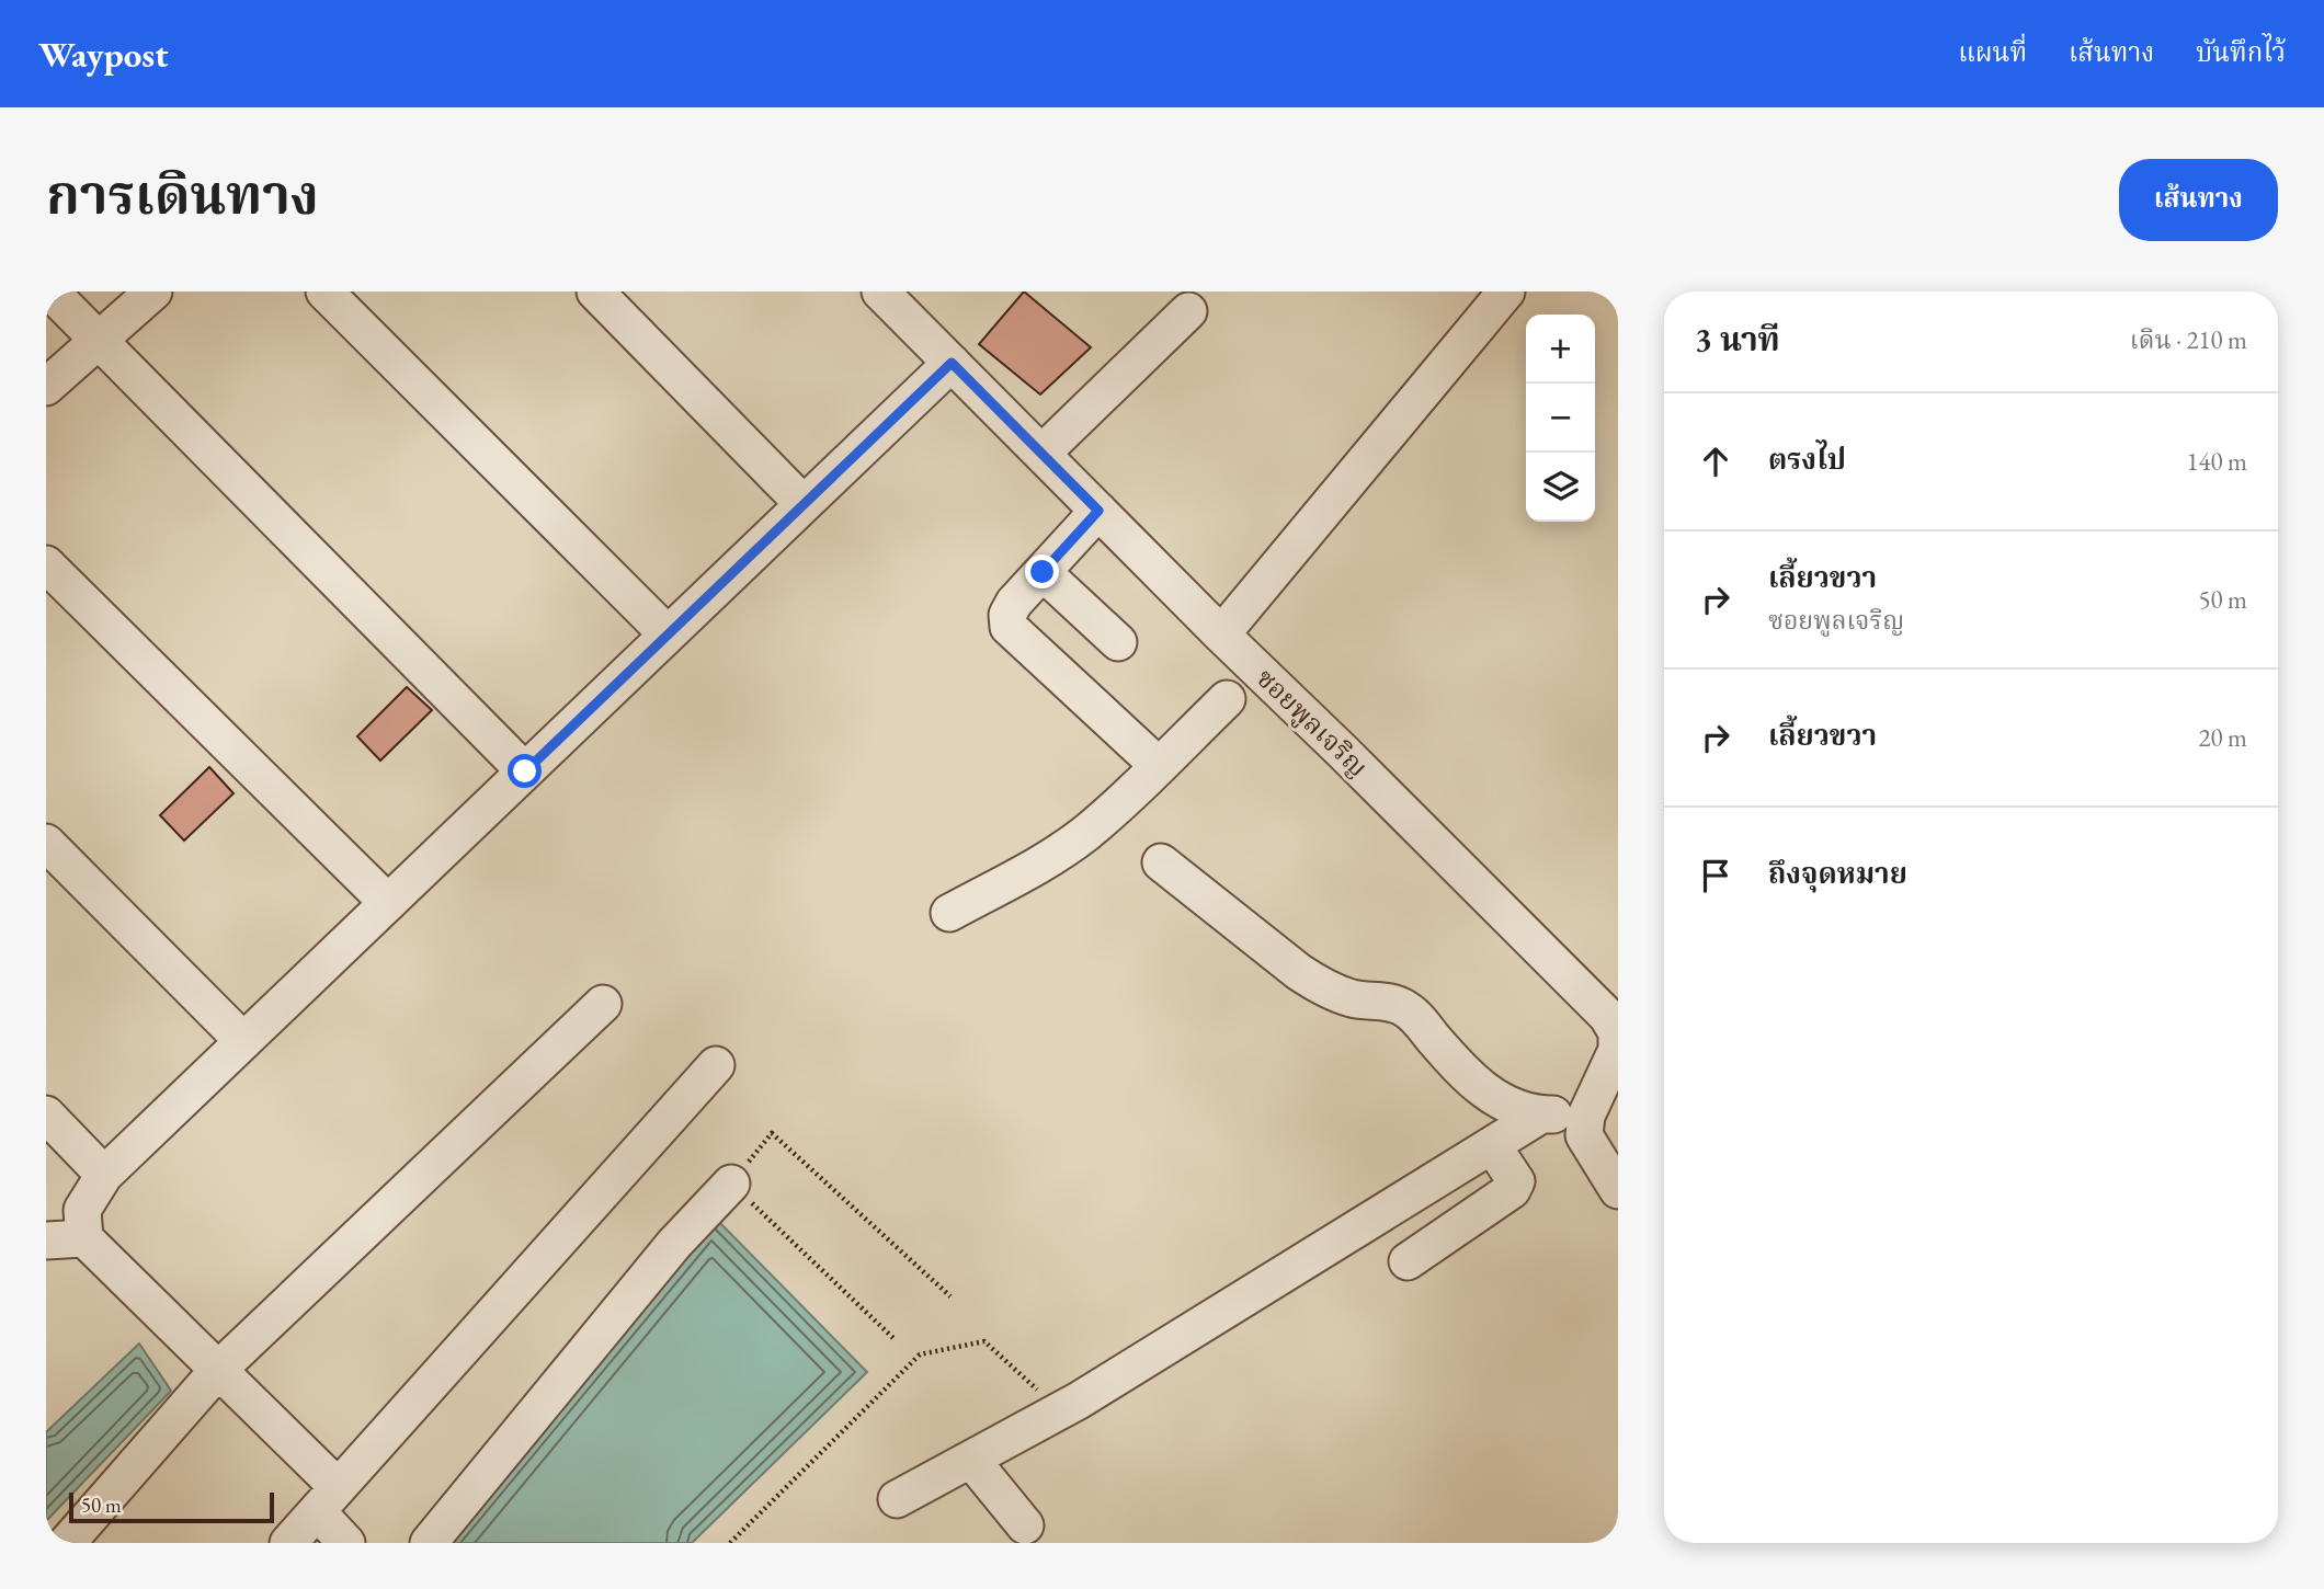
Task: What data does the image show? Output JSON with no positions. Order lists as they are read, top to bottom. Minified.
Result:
{"streets":{"street":["ซอยพูลเจริญ"]},"scale_bar":"50 m","page":{"header":"Waypost","nav":["แผนที่","เส้นทาง","บันทึกไว้"],"title":"การเดินทาง","buttons":"เส้นทาง","heading":["3 นาที","เดิน · 210 m"],"map_buttons":["+","−"],"list":[["ตรงไป","140 m"],["เลี้ยวขวา","ซอยพูลเจริญ","50 m"],["เลี้ยวขวา","20 m"],"ถึงจุดหมาย"],"scale":"50 m"}}
